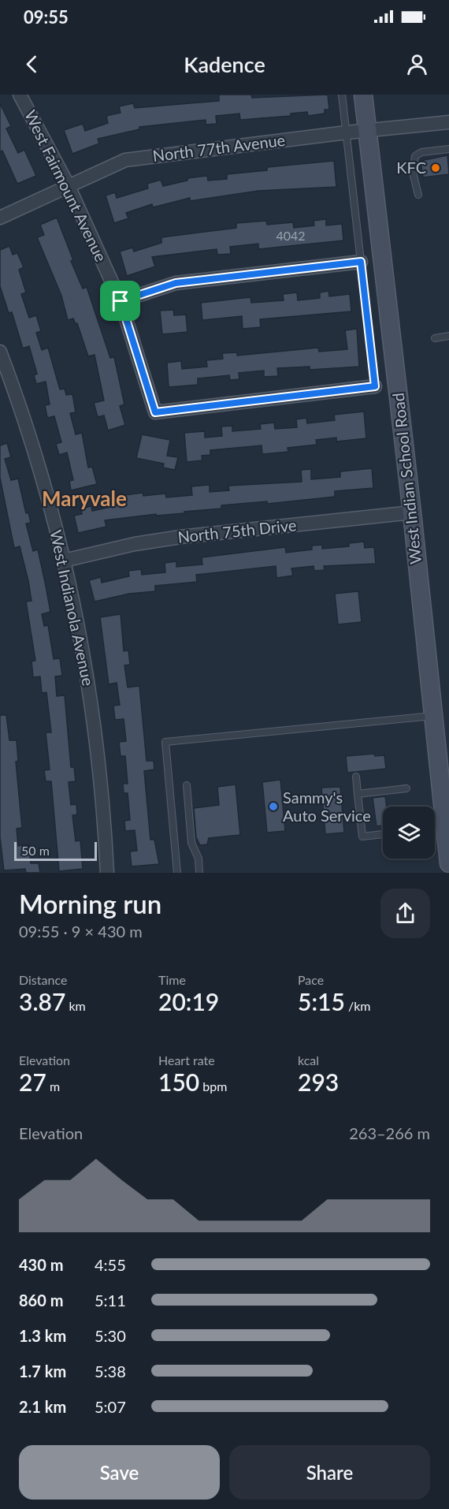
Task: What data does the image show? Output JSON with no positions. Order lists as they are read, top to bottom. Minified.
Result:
{"streets":{"main road":["West Indian School Road"],"street":["North 77th Avenue","West Fairmount Avenue","North 75th Drive","West Indianola Avenue"]},"crossings":[["North 77th Avenue","West Fairmount Avenue"],["North 77th Avenue","West Indian School Road"],["West Fairmount Avenue","West Indian School Road"],["West Indian School Road","North 75th Drive"],["North 75th Drive","West Indianola Avenue"]],"districts":["Maryvale"],"places":["KFC","Sammy's Auto Service"],"house_numbers":["4042"],"scale_bar":"50 m","page":{"status":"09:55","header":"Kadence","scale":"50 m","heading":["Morning run","09:55 · 9 × 430 m"],"stats":[["Distance","3.87 km"],["Time","20:19"],["Pace","5:15 /km"],["Elevation","27 m"],["Heart rate","150 bpm"],["kcal","293"]],"chart":["Elevation","263–266 m"],"list":[{"name":"430 m","note":"4:55"},{"name":"860 m","note":"5:11"},{"name":"1.3 km","note":"5:30"},{"name":"1.7 km","note":"5:38"},{"name":"2.1 km","note":"5:07"}],"buttons":["Save","Share"]}}
